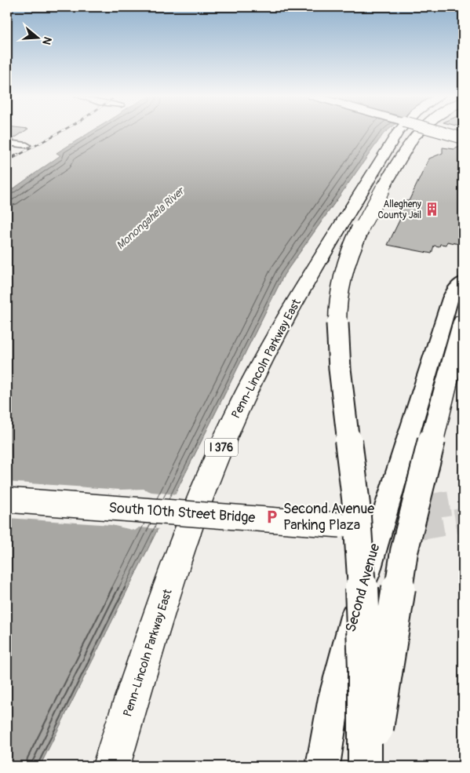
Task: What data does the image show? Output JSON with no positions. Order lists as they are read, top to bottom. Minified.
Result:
{"streets":{"highway":["Penn-Lincoln Parkway East","I 376"],"main road":["South 10th Street Bridge","Second Avenue"]},"crossings":[["South 10th Street Bridge","Second Avenue"]],"water":["Monongahela River"],"places":{"building":["Allegheny County Jail"],"parking":["Second Avenue Parking Plaza"]},"north":"right"}
